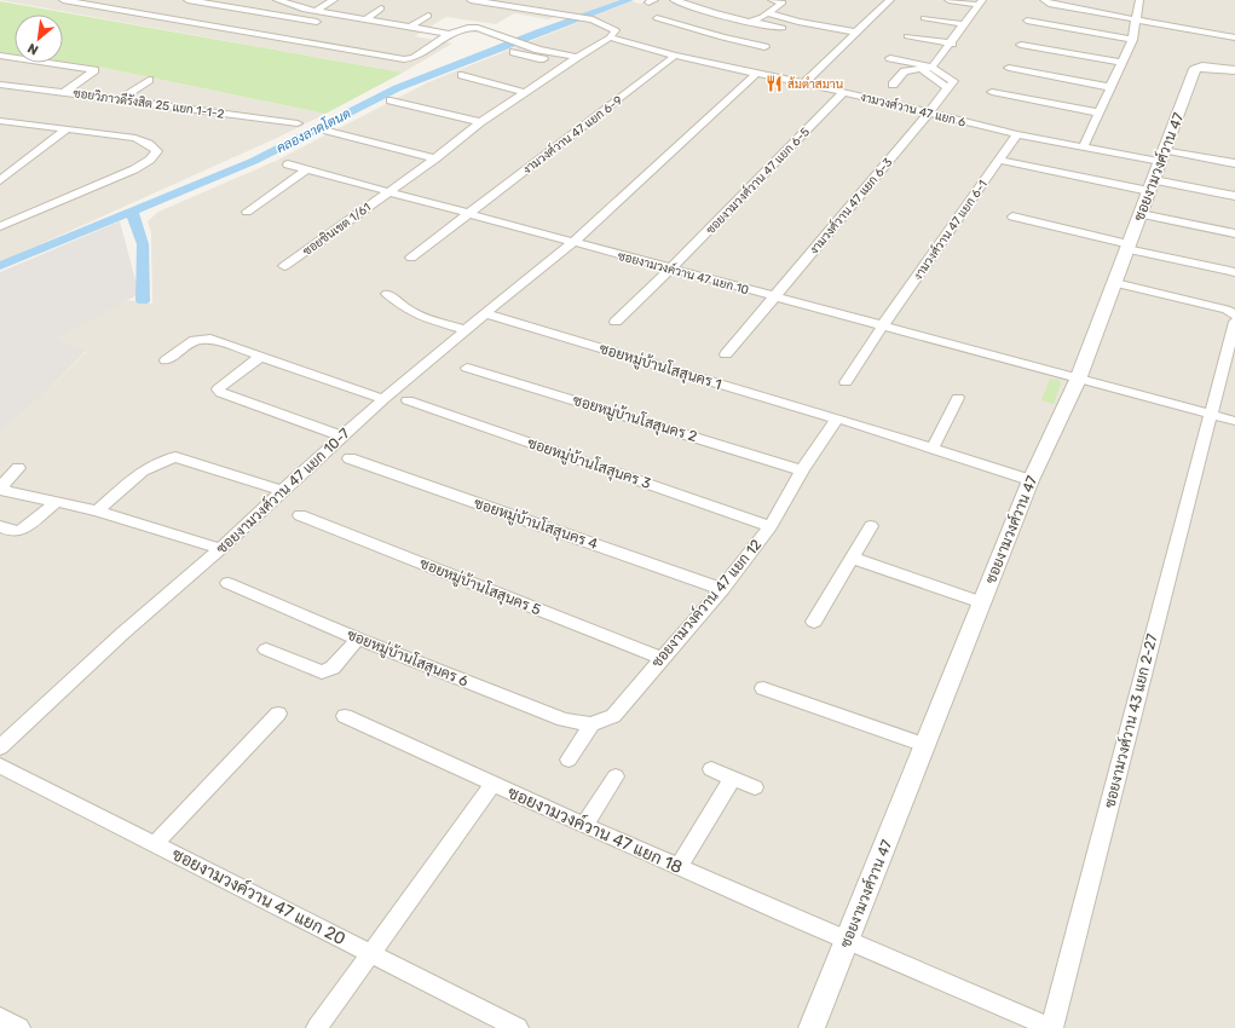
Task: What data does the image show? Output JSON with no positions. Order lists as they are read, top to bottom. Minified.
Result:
{"streets":{"street":["ซอยวิภาวดีรังสิต 25 แยก 1-1-2","งามวงศ์วาน 47 แยก 6","งามวงศ์วาน 47 แยก 6-9","ซอยงามวงศ์วาน 47","ซอยงามวงศ์วาน 47 แยก 6-5","งามวงศ์วาน 47 แยก 6-3","ซอยชินเขต 1/61","งามวงศ์วาน 47 แยก 6-1","ซอยงามวงค์วาน 47 แยก 10","ซอยหมู่บ้านโสสุนคร 1","ซอยหมู่บ้านโสสุนคร 2","ซอยหมู่บ้านโสสุนคร 3","ซอยงามวงศ์วาน 47 แยก 10-7","ซอยหมู่บ้านโสสุนคร 4","ซอยหมู่บ้านโสสุนคร 5","ซอยงามวงค์วาน 47 แยก 12","ซอยหมู่บ้านโสสุนคร 6","ซอยงามวงศ์วาน 43 แยก 2-27","ซอยงามวงค์วาน 47 แยก 18","ซอยงามวงค์วาน 47 แยก 20"]},"crossings":[["งามวงศ์วาน 47 แยก 6","งามวงศ์วาน 47 แยก 6-9"],["งามวงศ์วาน 47 แยก 6","ซอยงามวงศ์วาน 47"],["งามวงศ์วาน 47 แยก 6","ซอยงามวงศ์วาน 47 แยก 6-5"],["งามวงศ์วาน 47 แยก 6","งามวงศ์วาน 47 แยก 6-3"],["งามวงศ์วาน 47 แยก 6","ซอยชินเขต 1/61"],["งามวงศ์วาน 47 แยก 6","งามวงศ์วาน 47 แยก 6-1"],["งามวงศ์วาน 47 แยก 6","ซอยงามวงศ์วาน 47 แยก 10-7"],["งามวงศ์วาน 47 แยก 6-9","ซอยงามวงค์วาน 47 แยก 10"],["ซอยงามวงศ์วาน 47","ซอยงามวงค์วาน 47 แยก 10"],["ซอยงามวงศ์วาน 47","ซอยงามวงค์วาน 47 แยก 18"],["ซอยงามวงศ์วาน 47 แยก 6-5","ซอยงามวงค์วาน 47 แยก 10"],["งามวงศ์วาน 47 แยก 6-3","ซอยงามวงค์วาน 47 แยก 10"],["ซอยชินเขต 1/61","ซอยงามวงค์วาน 47 แยก 10"],["งามวงศ์วาน 47 แยก 6-1","ซอยงามวงค์วาน 47 แยก 10"],["ซอยงามวงค์วาน 47 แยก 10","ซอยงามวงศ์วาน 47 แยก 10-7"],["ซอยงามวงค์วาน 47 แยก 10","ซอยงามวงศ์วาน 43 แยก 2-27"],["ซอยหมู่บ้านโสสุนคร 1","ซอยงามวงศ์วาน 47 แยก 10-7"],["ซอยหมู่บ้านโสสุนคร 1","ซอยงามวงค์วาน 47 แยก 12"],["ซอยหมู่บ้านโสสุนคร 2","ซอยงามวงค์วาน 47 แยก 12"],["ซอยหมู่บ้านโสสุนคร 3","ซอยงามวงค์วาน 47 แยก 12"],["ซอยหมู่บ้านโสสุนคร 4","ซอยงามวงค์วาน 47 แยก 12"],["ซอยหมู่บ้านโสสุนคร 5","ซอยงามวงค์วาน 47 แยก 12"],["ซอยงามวงค์วาน 47 แยก 12","ซอยหมู่บ้านโสสุนคร 6"],["ซอยงามวงศ์วาน 43 แยก 2-27","ซอยงามวงค์วาน 47 แยก 18"]],"water":["คลองลาดโตนด"],"places":{"restaurant":["ส้มตำสมาน"]},"north":"bottom left"}
